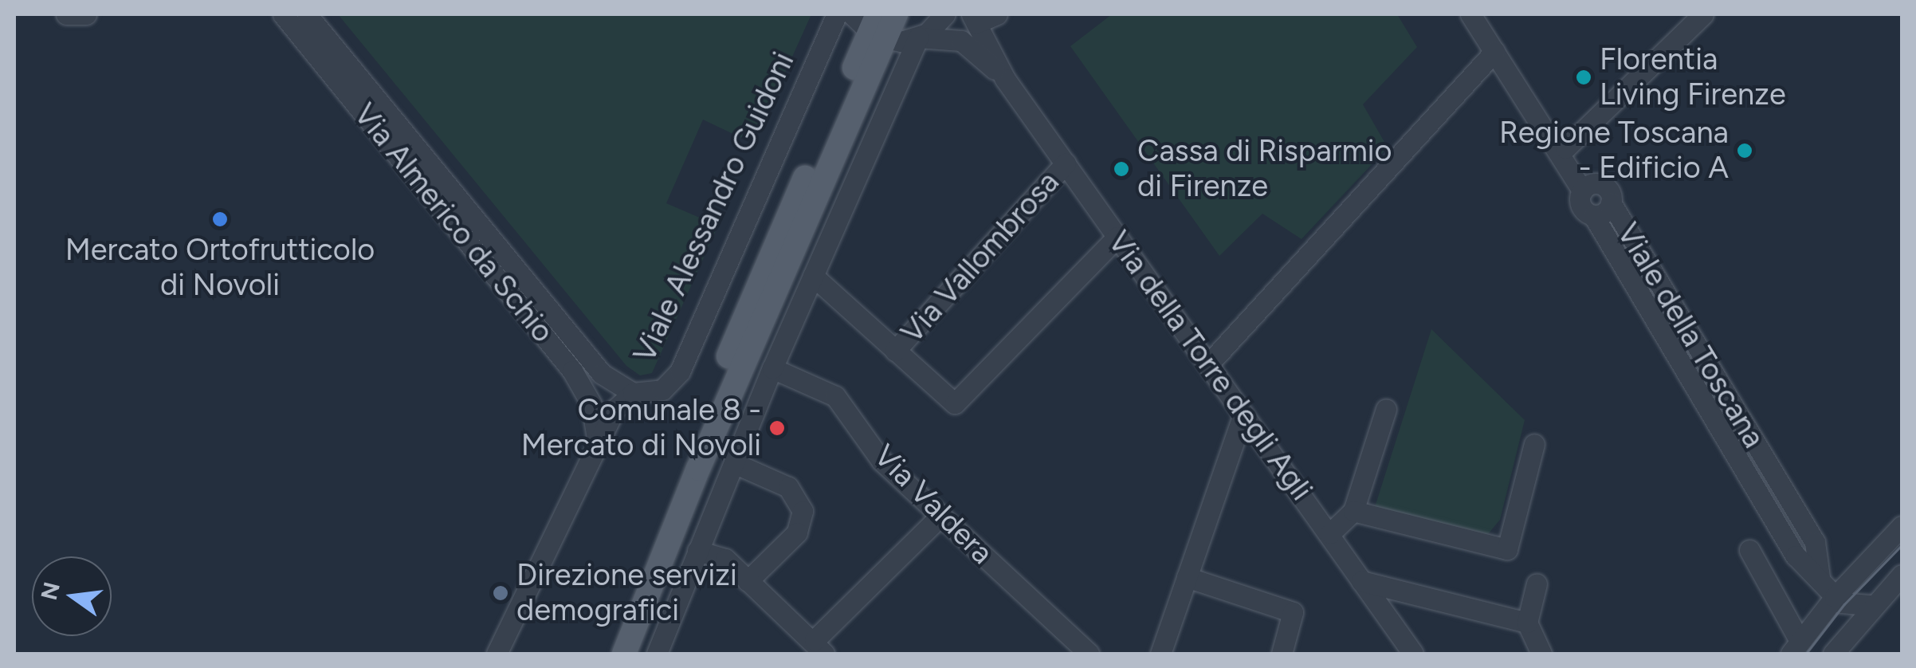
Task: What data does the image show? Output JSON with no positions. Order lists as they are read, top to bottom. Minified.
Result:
{"streets":{"street":["Viale Alessandro Guidoni","Via Almerico da Schio","Via Vallombrosa","Viale della Toscana","Via della Torre degli Agli","Via Valdera"]},"crossings":[["Viale Alessandro Guidoni","Via Almerico da Schio"],["Via Vallombrosa","Via della Torre degli Agli"]],"places":["Florentia Living Firenze","Regione Toscana - Edificio A","Cassa di Risparmio di Firenze","Mercato Ortofrutticolo di Novoli","Comunale 8 - Mercato di Novoli","Direzione servizi demografici"],"north":"left"}
